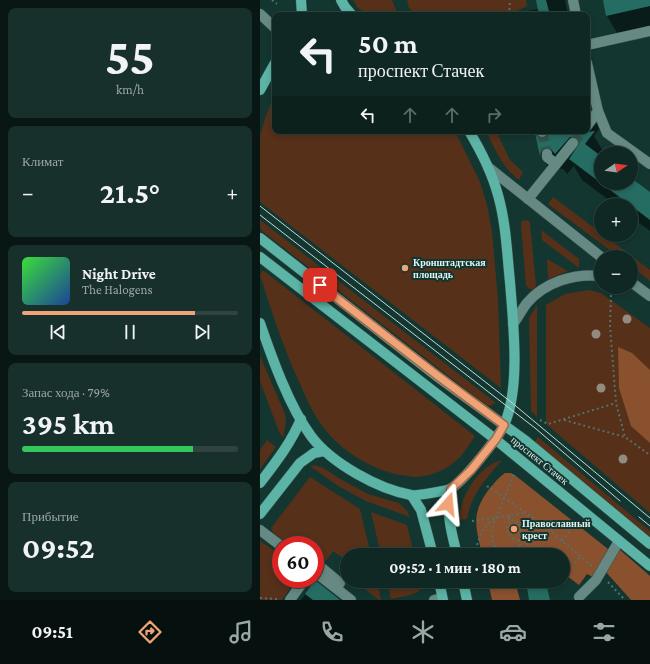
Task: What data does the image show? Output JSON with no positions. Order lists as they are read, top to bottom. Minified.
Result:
{"streets":{"main road":["проспект Стачек"]},"places":["Кронштадтская площадь","Православный крест"],"north":"right","page":{"tile":[["55","km/h"],"Климат",["Запас хода · 79%","395 km"],["Прибытие","09:52"]],"turn":["50 m","проспект Стачек"],"map_buttons":["+","−"],"heat":["−","21.5°","+"],"song":["Night Drive","The Halogens"],"limit":"60","trip":"09:52 · 1 мин · 180 m","tabs":"09:51"}}
